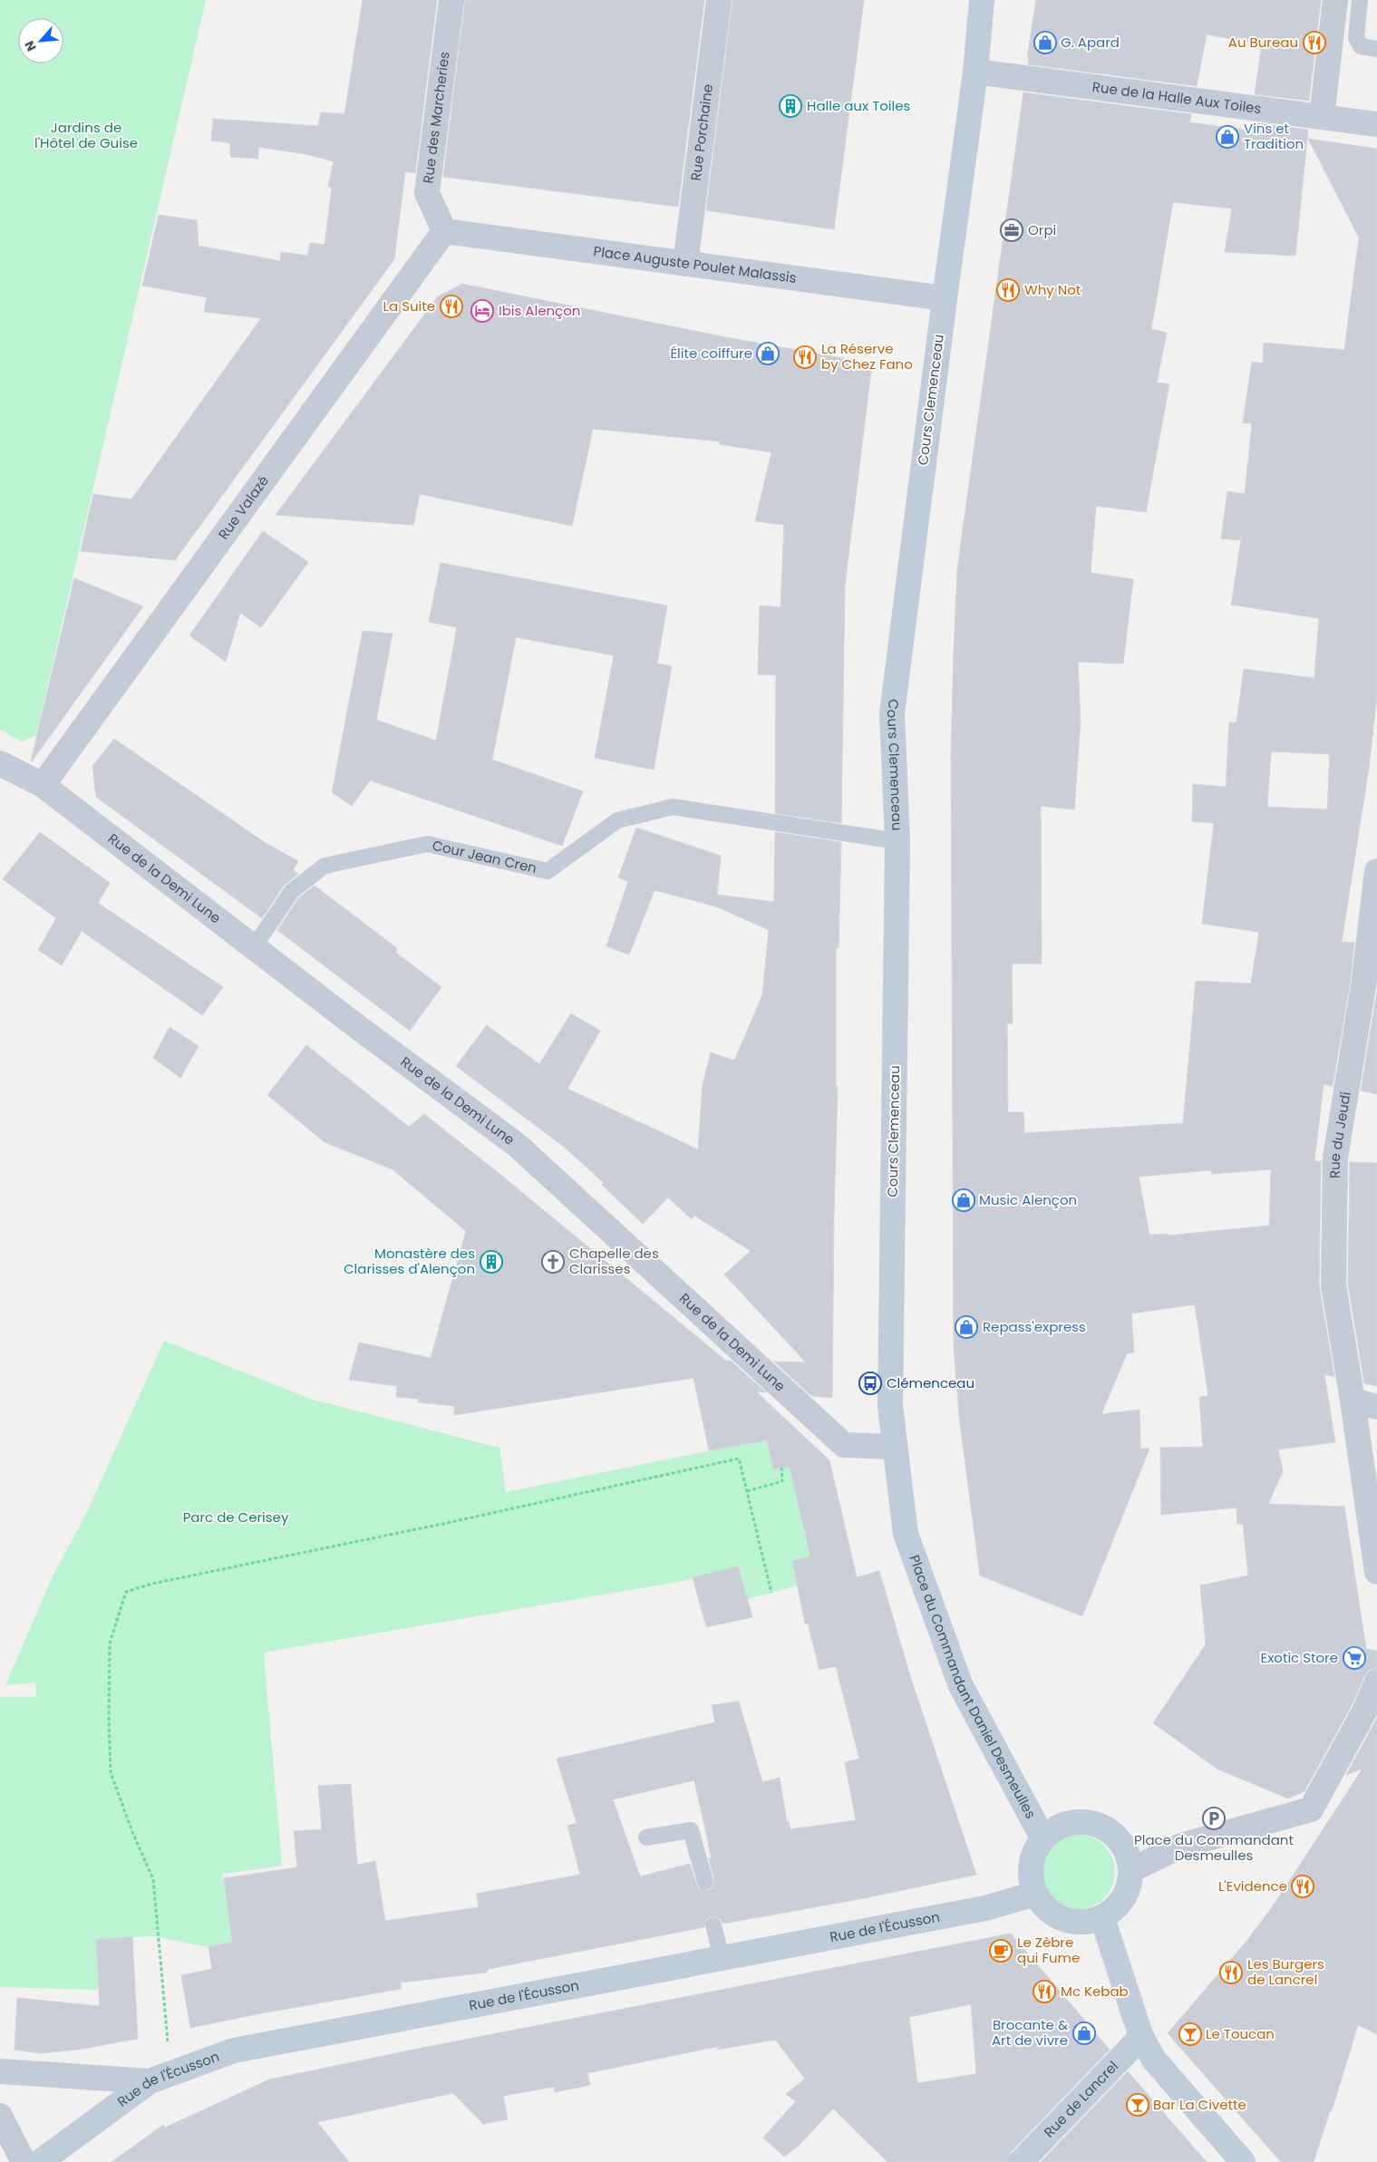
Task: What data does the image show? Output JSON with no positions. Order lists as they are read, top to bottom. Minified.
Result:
{"streets":{"street":["Rue de la Halle Aux Toiles","Rue des Marcheries","Rue Porchaine","Place Auguste Poulet Malassis","Cours Clemenceau","Rue Valazé","Rue de la Demi Lune","Rue du Jeudi","Place du Commandant Daniel Desmeulles","Rue de l'Écusson","Rue de Lancrel"],"lane":["Cour Jean Cren"]},"crossings":[["Rue de la Halle Aux Toiles","Cours Clemenceau"],["Rue des Marcheries","Place Auguste Poulet Malassis"],["Rue des Marcheries","Rue Valazé"],["Rue Porchaine","Place Auguste Poulet Malassis"],["Place Auguste Poulet Malassis","Cours Clemenceau"],["Place Auguste Poulet Malassis","Rue Valazé"],["Cours Clemenceau","Cour Jean Cren"],["Cours Clemenceau","Rue de la Demi Lune"],["Cours Clemenceau","Place du Commandant Daniel Desmeulles"],["Rue Valazé","Rue de la Demi Lune"],["Cour Jean Cren","Rue de la Demi Lune"],["Place du Commandant Daniel Desmeulles","Rue de l'Écusson"]],"parks":["Jardins de l'Hôtel de Guise","Parc de Cerisey"],"places":{"shop":["G. Apard","Vins et Tradition","Élite coiffure","Music Alençon","Repass'express","Brocante & Art de vivre"],"restaurant":["Au Bureau","Why Not","La Suite","La Réserve by Chez Fano","L'Evidence","Les Burgers de Lancrel","Mc Kebab"],"building":["Halle aux Toiles","Monastère des Clarisses d'Alençon"],"office":["Orpi"],"hotel":["Ibis Alençon"],"church":["Chapelle des Clarisses"],"bus stop":["Clémenceau"],"supermarket":["Exotic Store"],"parking":["Place du Commandant Desmeulles"],"cafe":["Le Zèbre qui Fume"],"bar":["Le Toucan","Bar La Civette"]},"north":"bottom left"}
